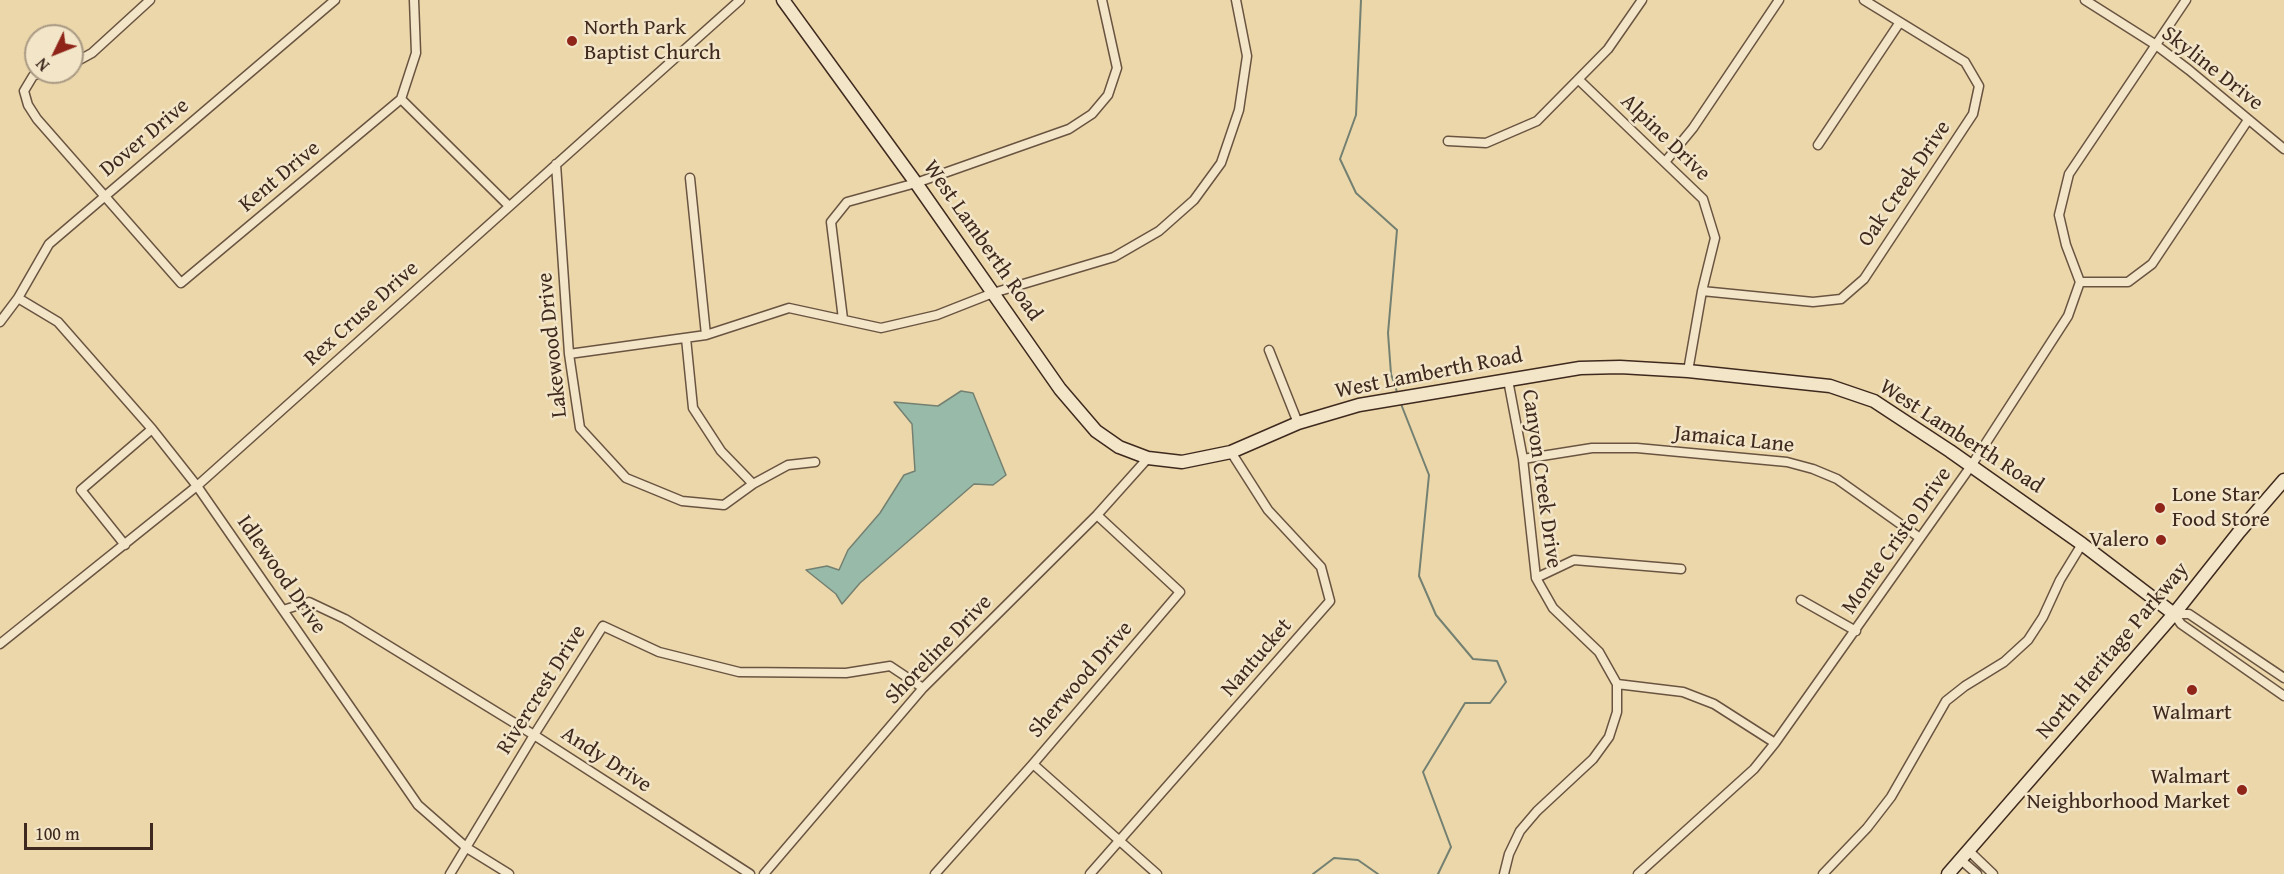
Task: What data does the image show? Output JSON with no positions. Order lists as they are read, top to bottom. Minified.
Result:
{"streets":{"street":["Skyline Drive","Dover Drive","Alpine Drive","Kent Drive","Oak Creek Drive","West Lamberth Road","Rex Cruse Drive","Lakewood Drive","Jamaica Lane","Canyon Creek Drive","Monte Cristo Drive","Idlewood Drive","Shoreline Drive","North Heritage Parkway","Nantucket","Sherwood Drive","Rivercrest Drive","Andy Drive"]},"crossings":[["Dover Drive","Kent Drive"],["Dover Drive","Idlewood Drive"],["Alpine Drive","Oak Creek Drive"],["Alpine Drive","West Lamberth Road"],["West Lamberth Road","Canyon Creek Drive"],["West Lamberth Road","Monte Cristo Drive"],["West Lamberth Road","Shoreline Drive"],["West Lamberth Road","North Heritage Parkway"],["West Lamberth Road","Nantucket"],["Rex Cruse Drive","Lakewood Drive"],["Rex Cruse Drive","Idlewood Drive"],["Jamaica Lane","Canyon Creek Drive"],["Jamaica Lane","Monte Cristo Drive"],["Idlewood Drive","Rivercrest Drive"],["Idlewood Drive","Andy Drive"],["Shoreline Drive","Sherwood Drive"],["Shoreline Drive","Rivercrest Drive"],["Rivercrest Drive","Andy Drive"]],"places":["North Park Baptist Church","Lone Star Food Store","Valero","Walmart","Walmart Neighborhood Market"],"scale_bar":"100 m","north":"bottom left"}
